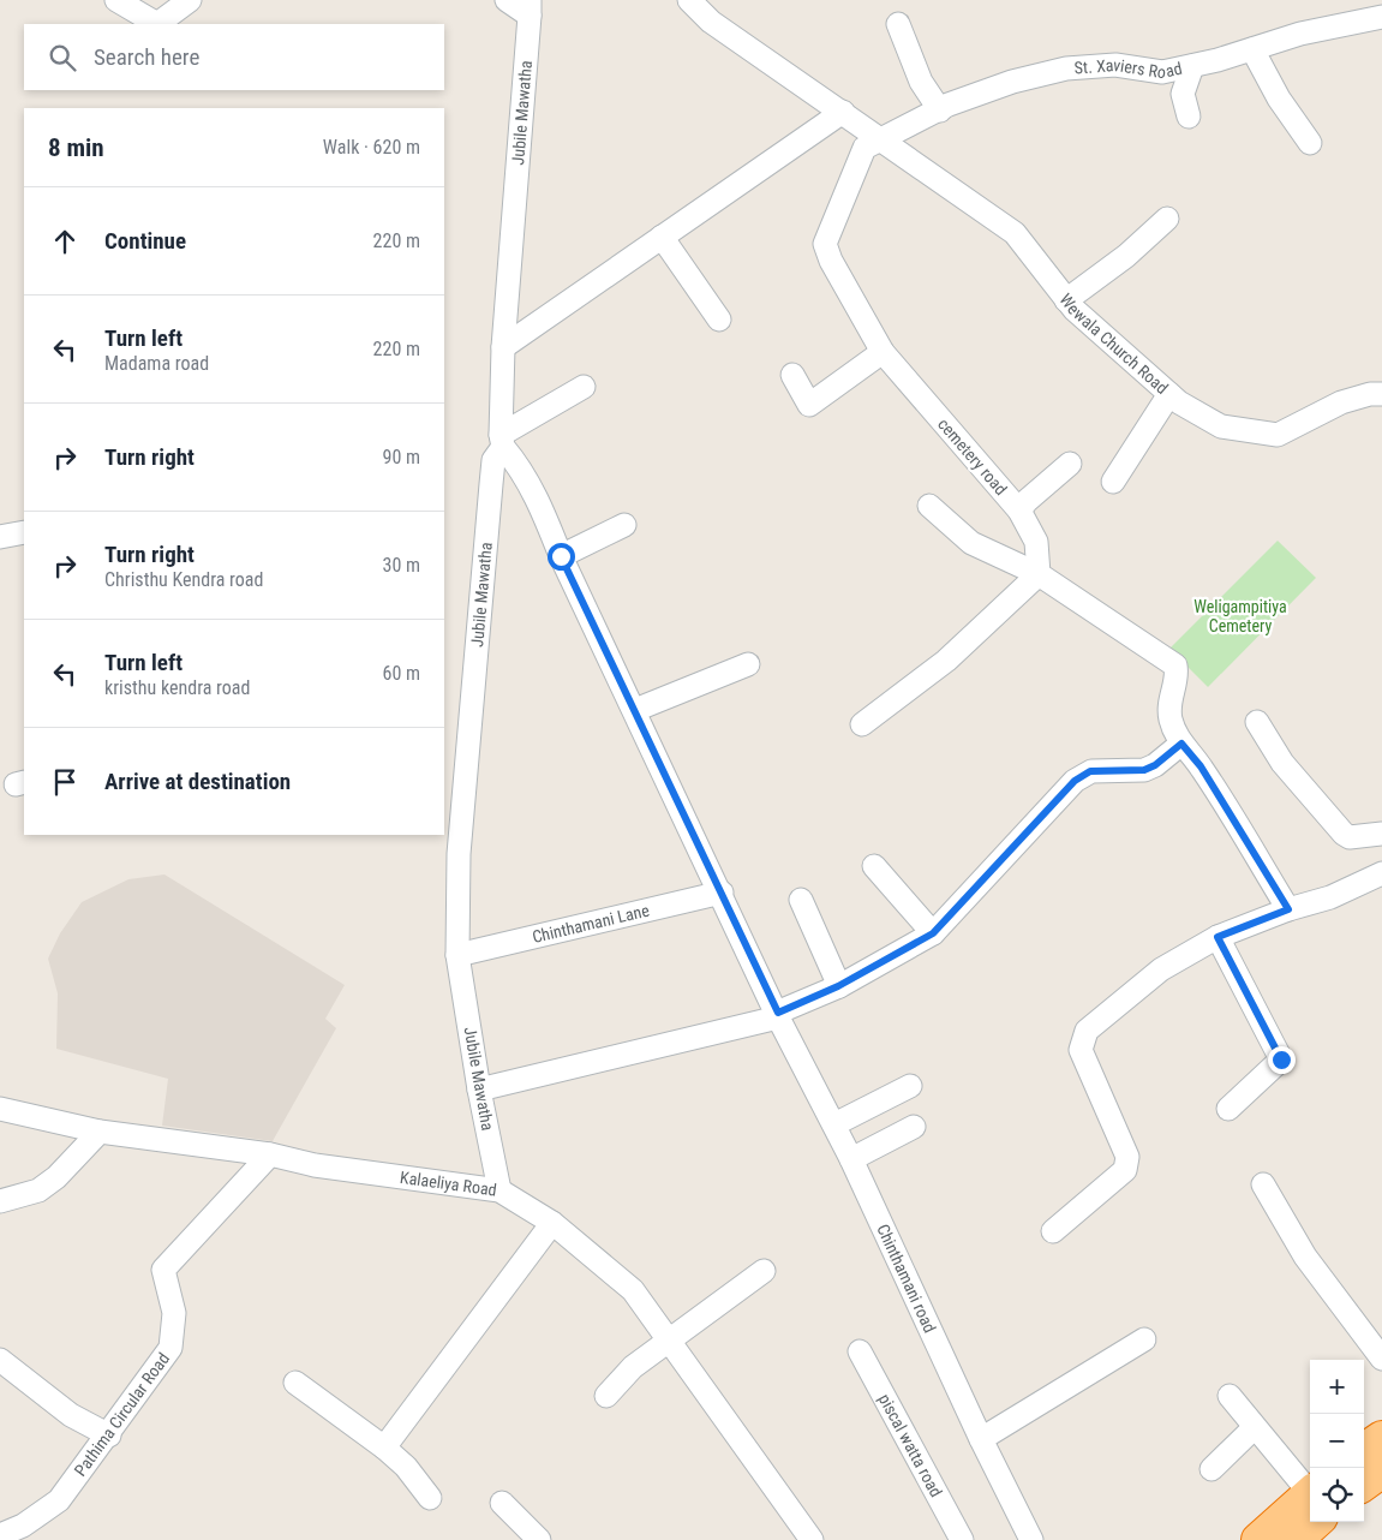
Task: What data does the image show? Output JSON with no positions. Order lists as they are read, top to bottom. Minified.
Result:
{"streets":{"street":["St. Xaviers Road","Jubile Mawatha","Wewala Church Road","cemetery road","Chinthamani Lane","Kalaeliya Road","Chinthamani road","Pathima Circular Road","piscal watta road"]},"crossings":[["St. Xaviers Road","Wewala Church Road"],["St. Xaviers Road","cemetery road"],["Jubile Mawatha","Chinthamani Lane"],["Jubile Mawatha","Kalaeliya Road"],["Jubile Mawatha","Chinthamani road"],["Wewala Church Road","cemetery road"],["Chinthamani Lane","Chinthamani road"],["Kalaeliya Road","Pathima Circular Road"]],"parks":["Weligampitiya Cemetery"],"page":{"search":"Search here","heading":["8 min","Walk · 620 m"],"list":[["Continue","220 m"],["Turn left","Madama road","220 m"],["Turn right","90 m"],["Turn right","Christhu Kendra road","30 m"],["Turn left","kristhu kendra road","60 m"],"Arrive at destination"],"map_buttons":["+","−"]}}
